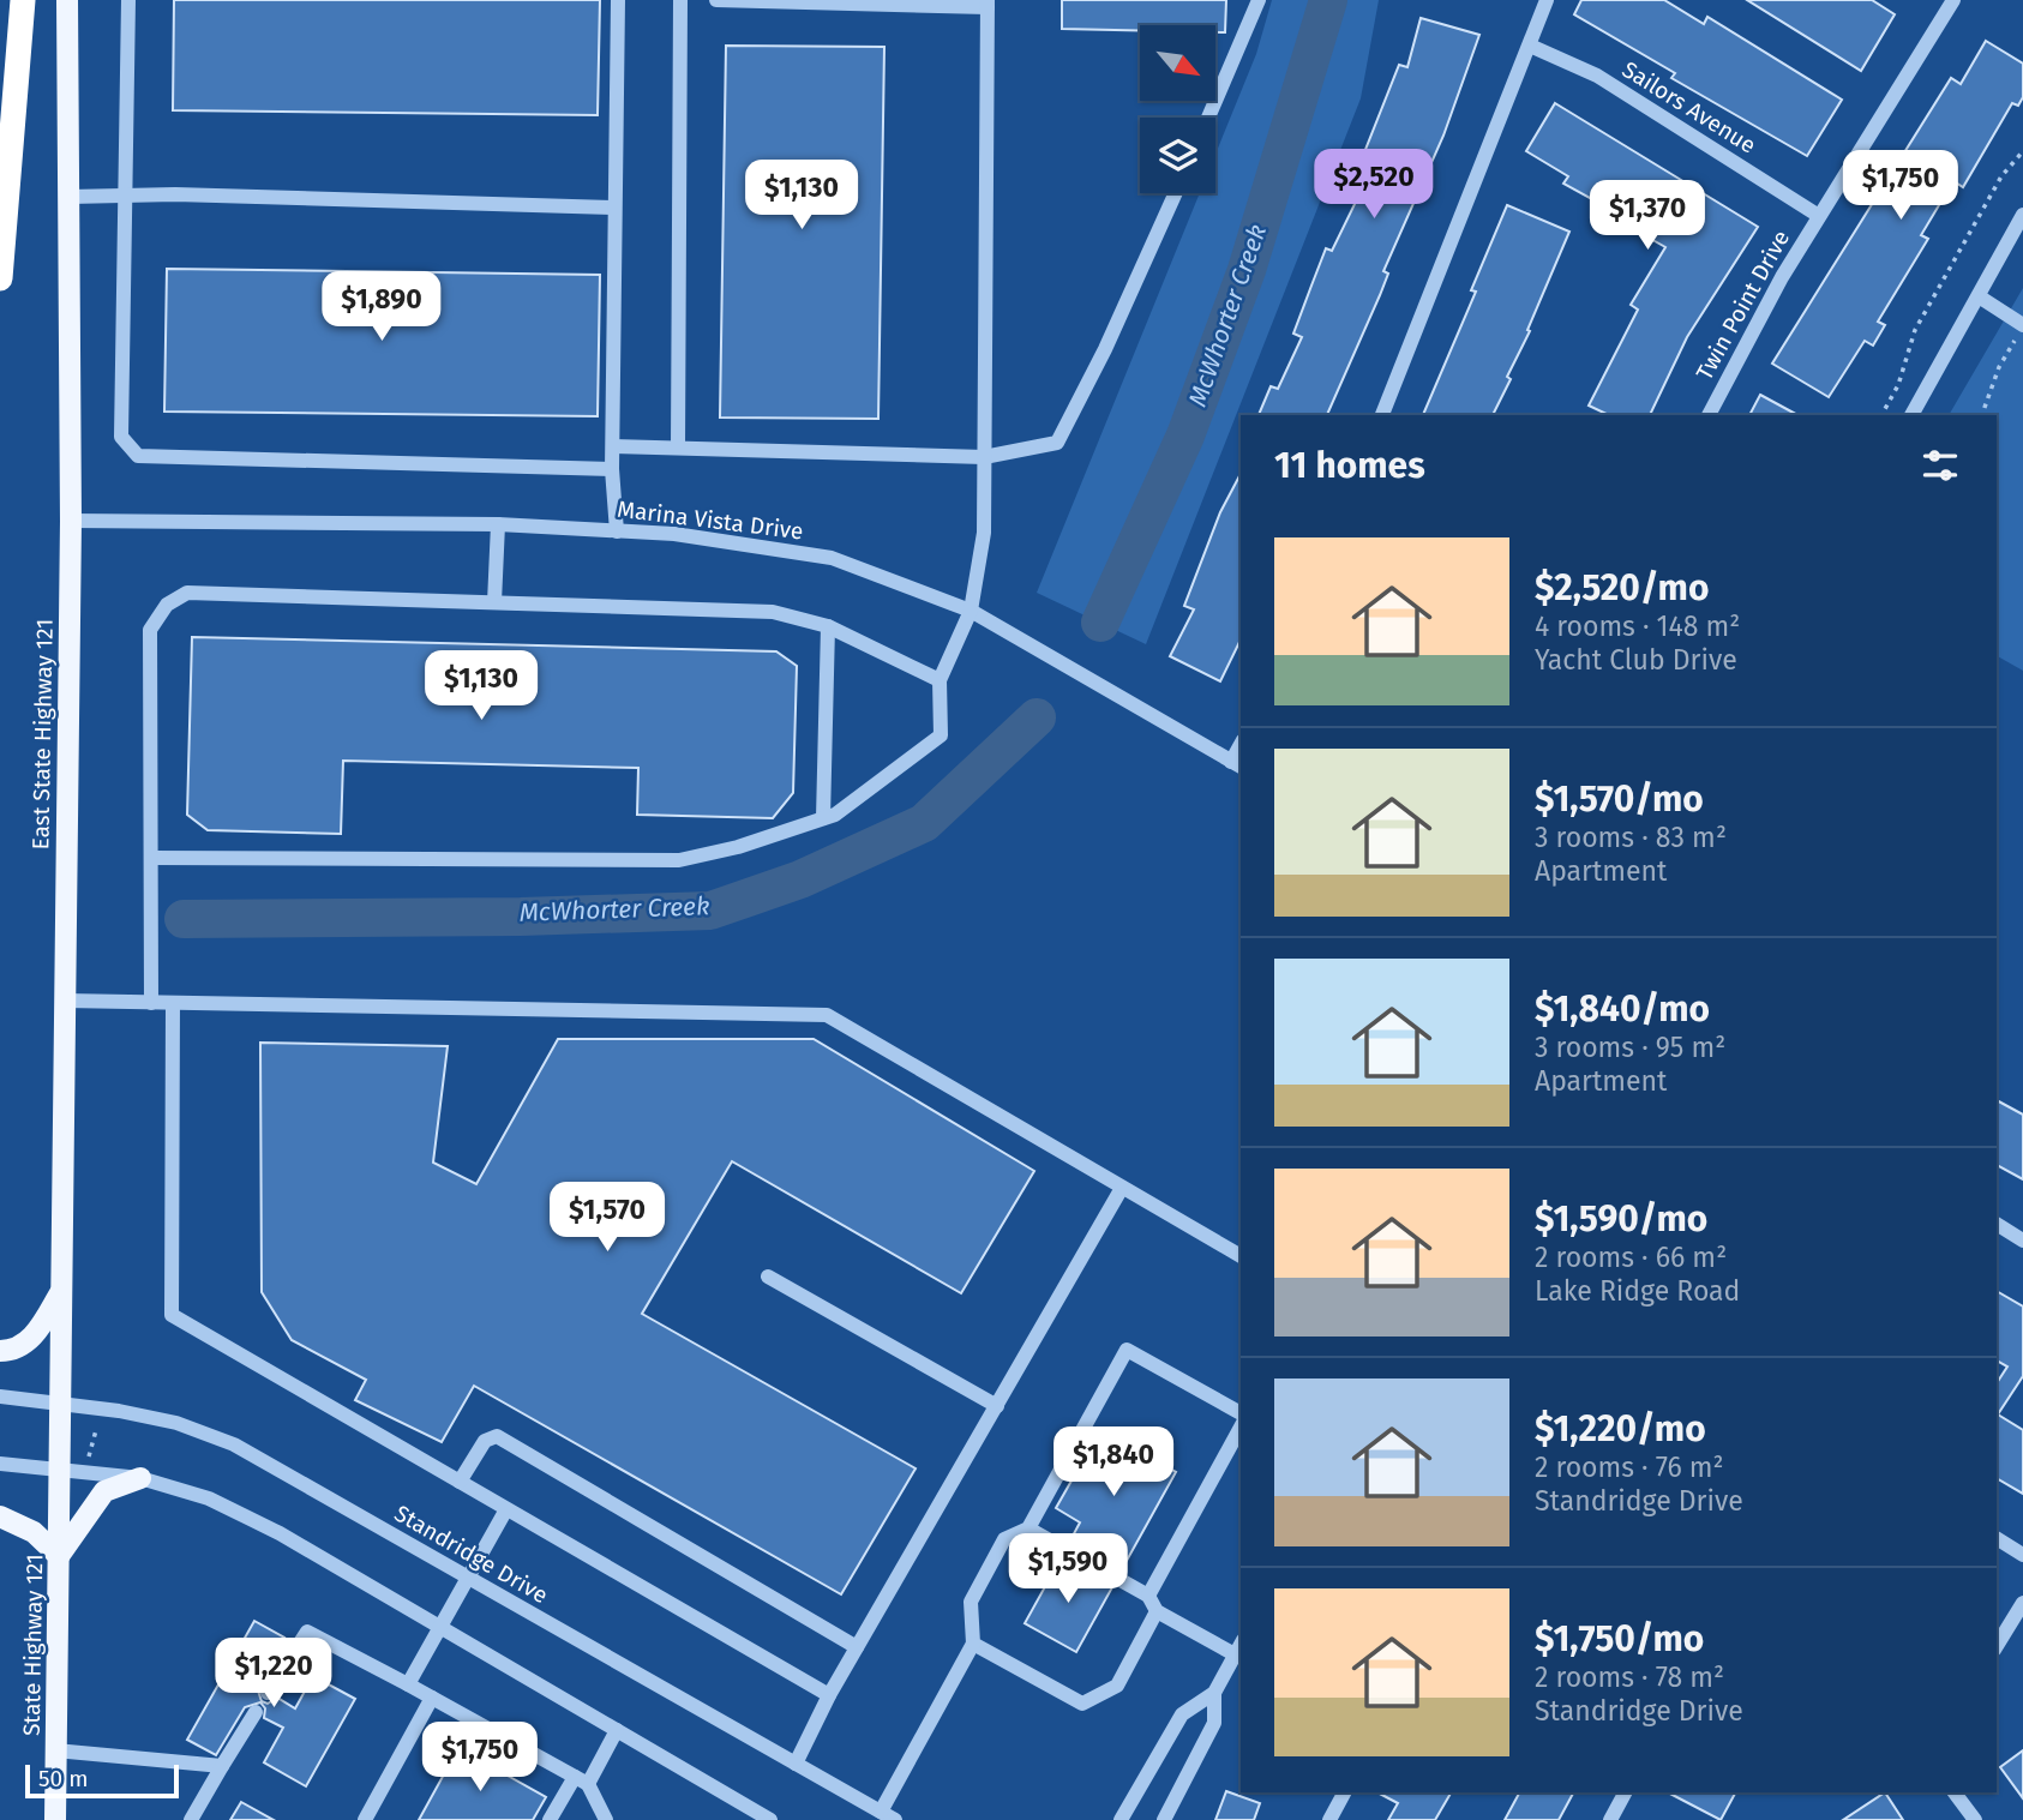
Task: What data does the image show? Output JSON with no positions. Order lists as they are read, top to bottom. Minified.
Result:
{"streets":{"main road":["East State Highway 121","State Highway 121"],"street":["Sailors Avenue","Twin Point Drive","Marina Vista Drive","Standridge Drive"]},"crossings":[["Sailors Avenue","Twin Point Drive"],["Marina Vista Drive","East State Highway 121"],["East State Highway 121","Standridge Drive"],["East State Highway 121","State Highway 121"]],"water":["McWhorter Creek"],"scale_bar":"50 m","north":"bottom right","page":{"price":["$2,520","$1,750","$1,130","$1,370","$1,890","$1,130","$1,570","$1,840","$1,590","$1,220","$1,750"],"heading":"11 homes","list":[{"name":"$2,520/mo","note":"4 rooms · 148 m² · Yacht Club Drive"},{"name":"$1,570/mo","note":"3 rooms · 83 m² · Apartment"},{"name":"$1,840/mo","note":"3 rooms · 95 m² · Apartment"},{"name":"$1,590/mo","note":"2 rooms · 66 m² · Lake Ridge Road"},{"name":"$1,220/mo","note":"2 rooms · 76 m² · Standridge Drive"},{"name":"$1,750/mo","note":"2 rooms · 78 m² · Standridge Drive"}],"scale":"50 m"}}
